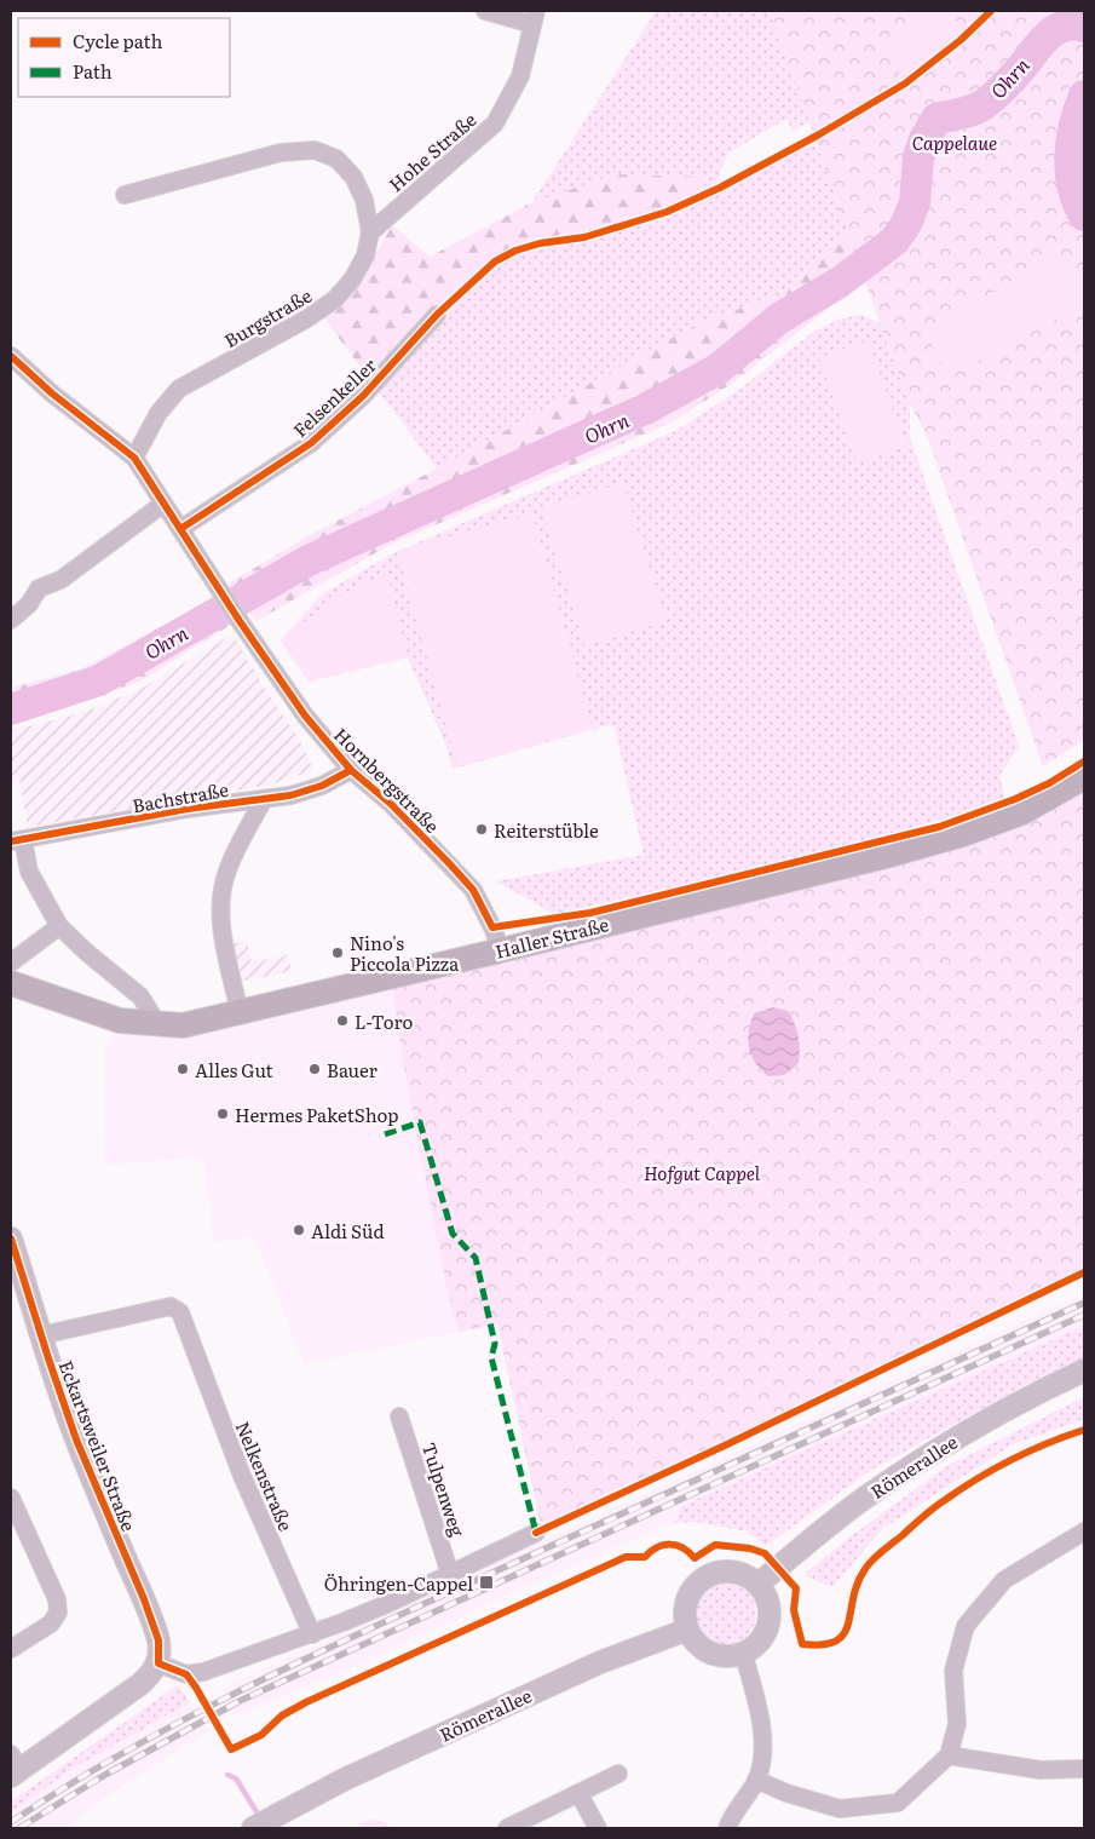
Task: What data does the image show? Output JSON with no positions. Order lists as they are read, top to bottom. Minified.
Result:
{"streets":{"main road":["Haller Straße"],"street":["Hohe Straße","Burgstraße","Felsenkeller","Hornbergstraße","Bachstraße","Eckartsweiler Straße","Römerallee","Nelkenstraße","Tulpenweg"]},"crossings":[["Hohe Straße","Burgstraße"],["Felsenkeller","Hornbergstraße"],["Hornbergstraße","Bachstraße"],["Hornbergstraße","Haller Straße"],["Eckartsweiler Straße","Nelkenstraße"]],"water":["Ohrn"],"parks":["Cappelaue","Hofgut Cappel"],"places":{"other":["Reiterstüble","Nino's Piccola Pizza","L-Toro","Alles Gut","Bauer","Hermes PaketShop","Aldi Süd"],"transit":["Öhringen-Cappel"]},"legend":["Cycle path","Path"]}
